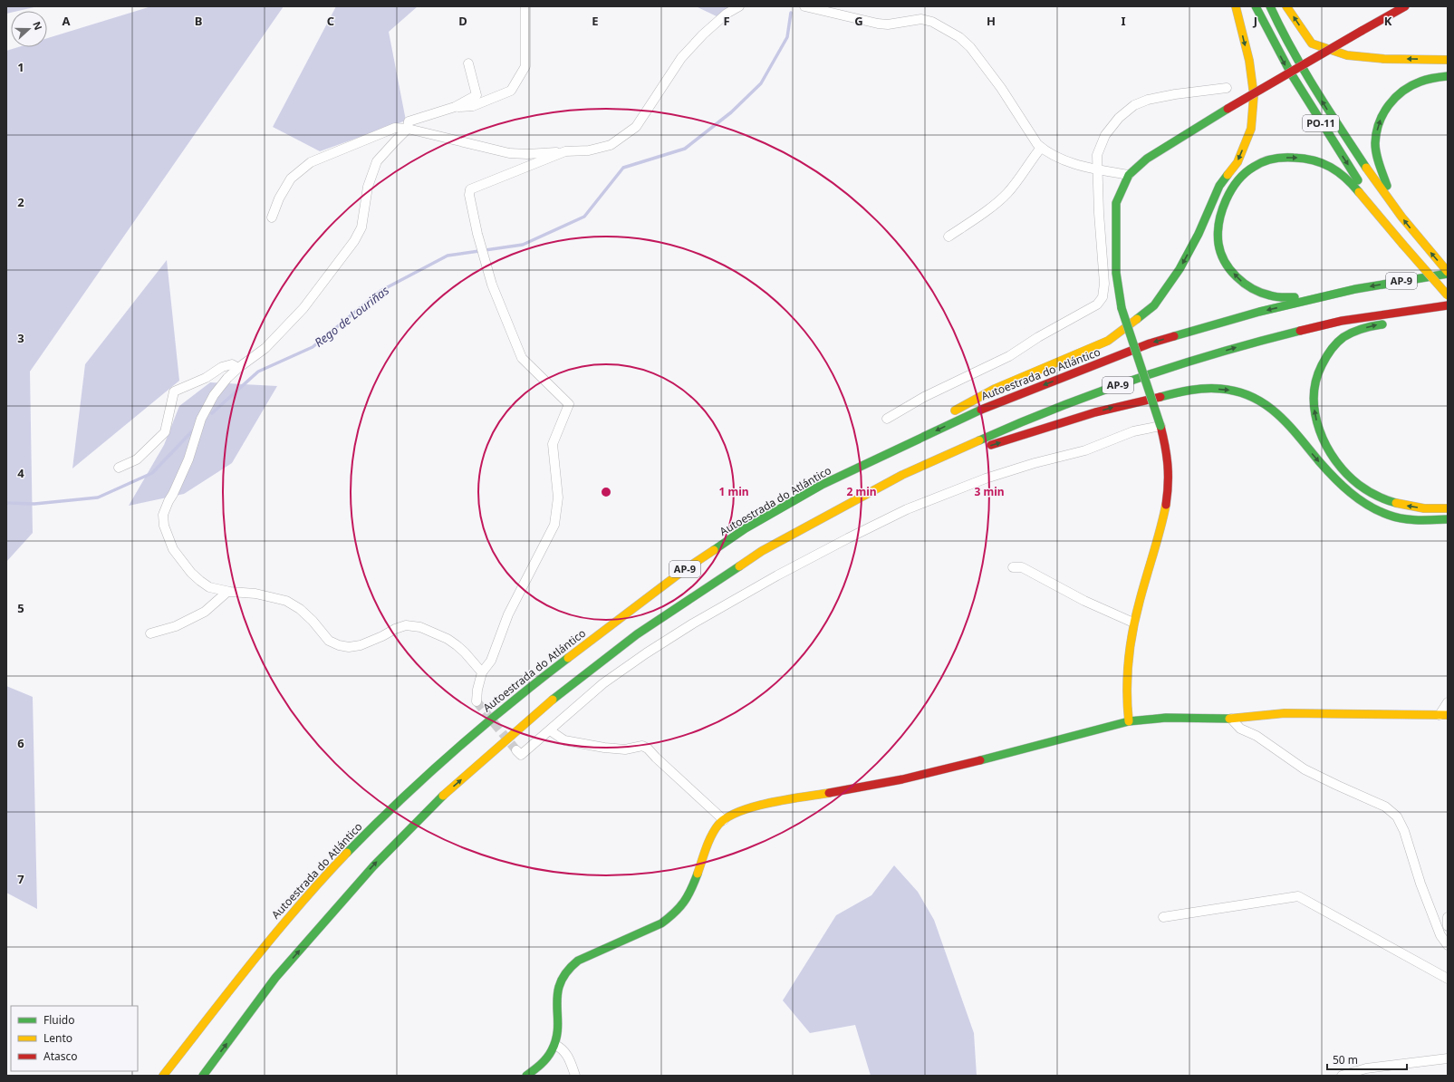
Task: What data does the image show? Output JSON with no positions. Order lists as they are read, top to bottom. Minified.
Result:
{"streets":{"main road":["PO-11","AP-9","Autoestrada do Atlántico"]},"crossings":[["PO-11","Autoestrada do Atlántico"]],"water":["Rego de Louriñas"],"legend":["Fluido","Lento","Atasco"],"scale_bar":"50 m","north":"right","grid":{"columns":["A","B","C","D","E","F","G","H","I","J","K"],"rows":["1","2","3","4","5","6","7"]},"rings":["1 min","2 min","3 min"]}
